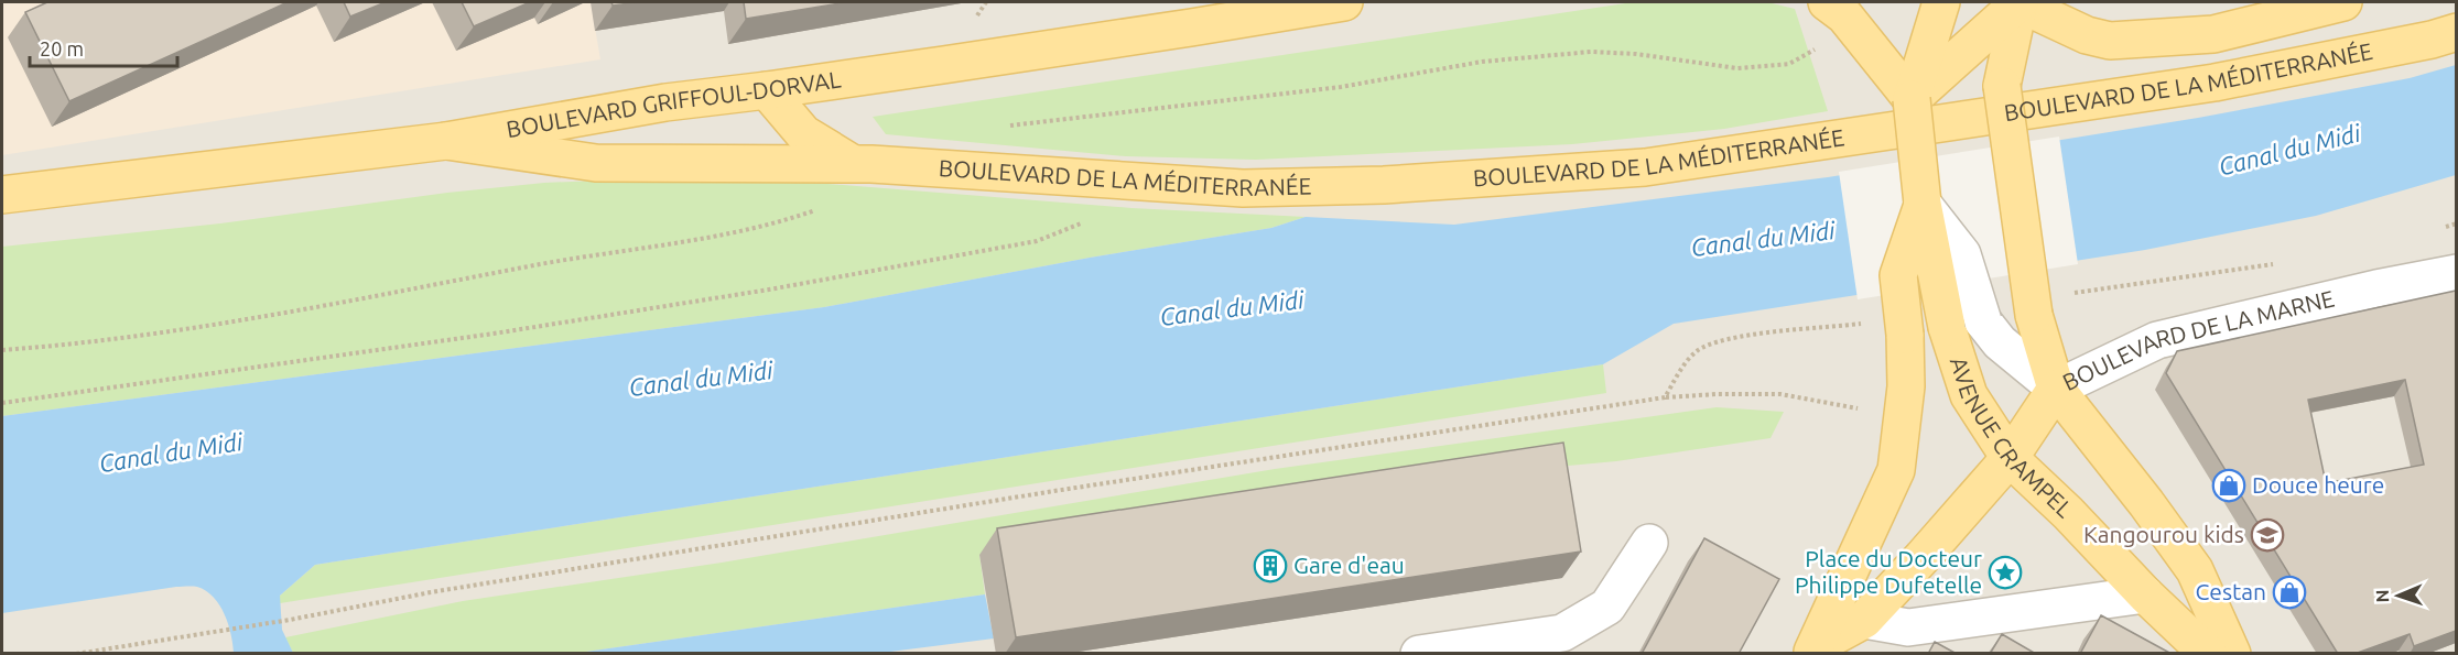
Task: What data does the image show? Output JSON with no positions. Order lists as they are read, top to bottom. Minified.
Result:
{"streets":{"main road":["BOULEVARD DE LA MÉDITERRANÉE","BOULEVARD GRIFFOUL-DORVAL","AVENUE CRAMPEL"],"street":["BOULEVARD DE LA MARNE"]},"crossings":[["BOULEVARD DE LA MÉDITERRANÉE","BOULEVARD GRIFFOUL-DORVAL"],["BOULEVARD DE LA MARNE","AVENUE CRAMPEL"]],"water":["Canal du Midi"],"places":{"shop":["Douce heure","Cestan"],"school or university":["Kangourou kids"],"building":["Gare d'eau"],"place":["Place du Docteur Philippe Dufetelle"]},"scale_bar":"20 m","north":"left"}
